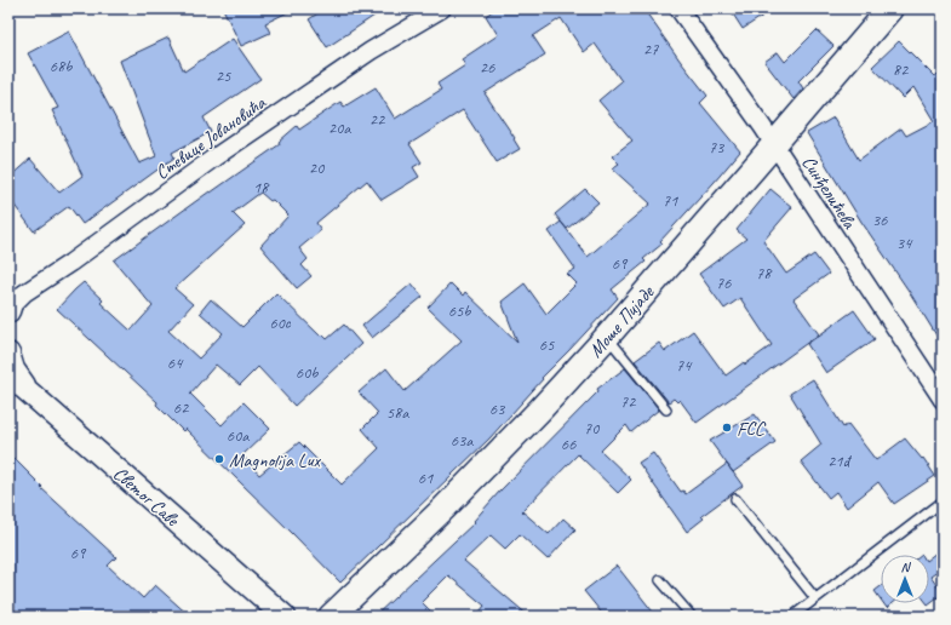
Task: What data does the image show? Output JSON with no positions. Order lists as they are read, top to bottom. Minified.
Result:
{"streets":{"main road":["Моше Пијаде"],"street":["Стевице Јовановића","Синђелићева","Светог Саве"]},"crossings":[["Синђелићева","Моше Пијаде"]],"places":["FCC","Magnolija Lux"],"house_numbers":["27","68b","26","82","25","22","20a","73","20","18","71","36","34","69","78","76","65b","60c","65","64","74","60b","72","62","63","58a","70","60a","63a","66","21đ","61","69"],"north":"top"}
